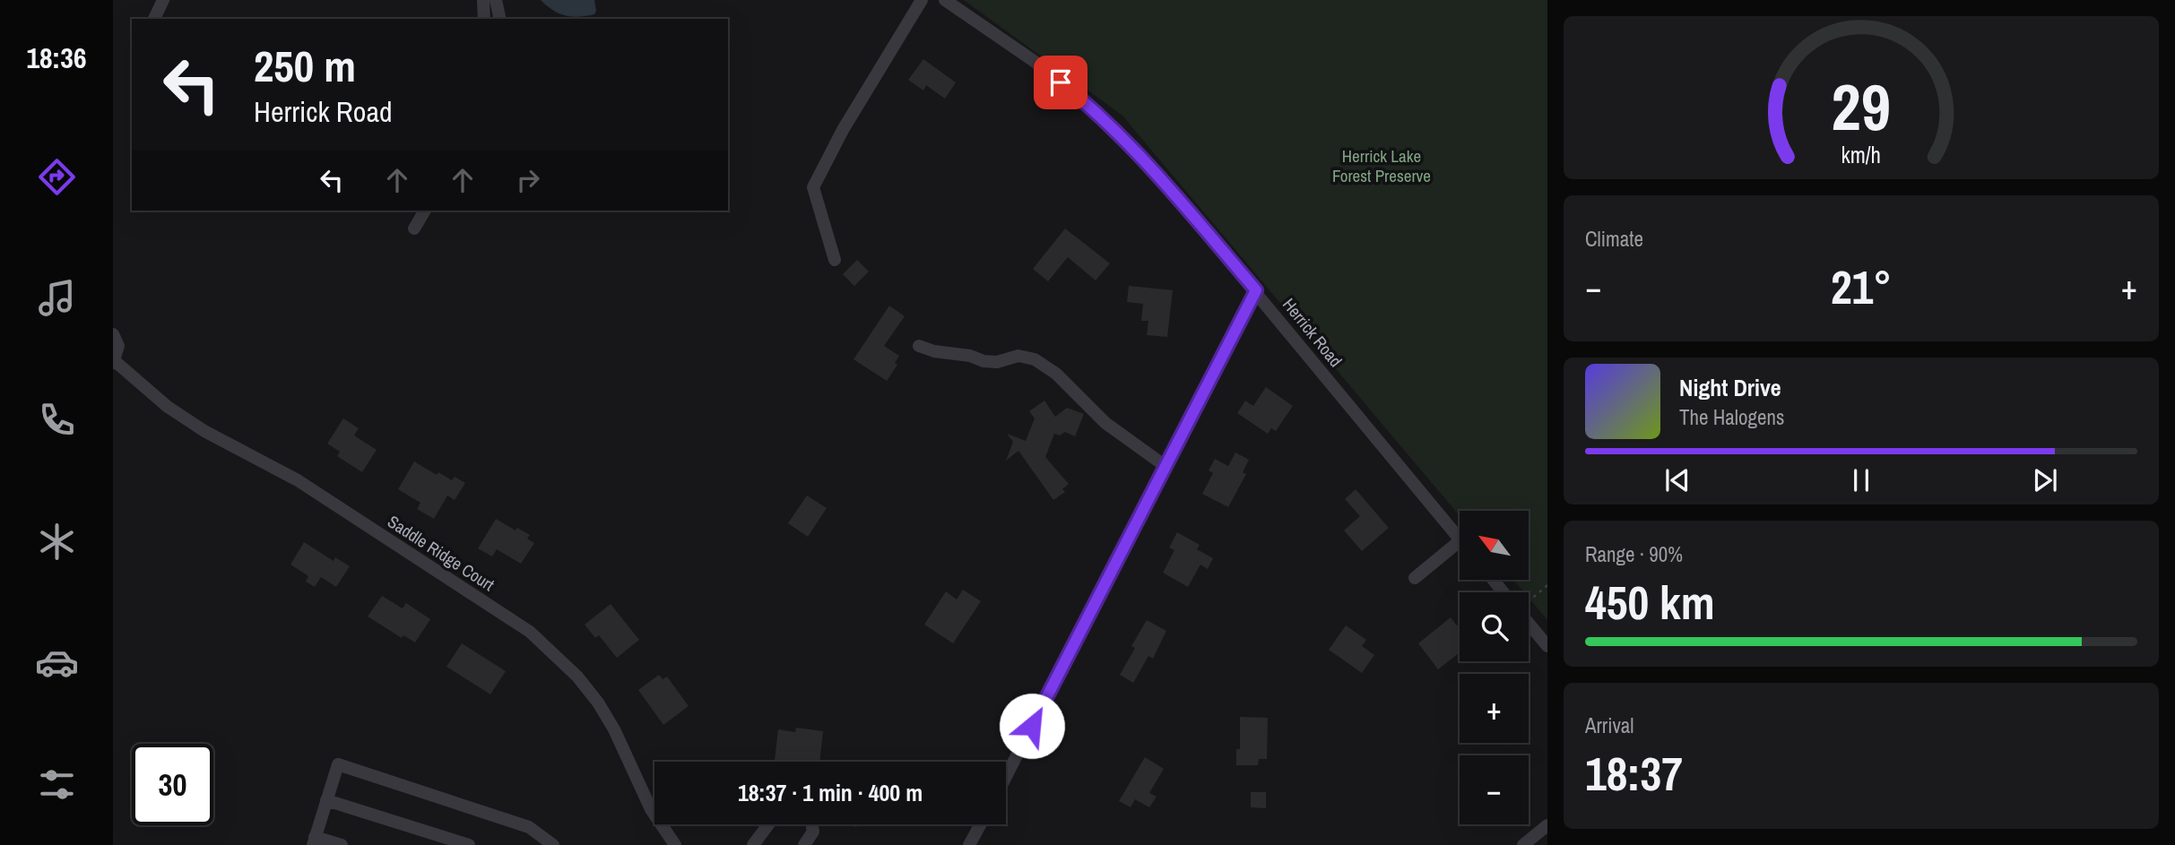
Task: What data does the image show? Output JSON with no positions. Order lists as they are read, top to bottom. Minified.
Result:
{"streets":{"street":["Herrick Road","Saddle Ridge Court"]},"parks":["Herrick Lake Forest Preserve"],"north":"top left","page":{"tabs":"18:36","turn":["250 m","Herrick Road"],"tile":["Climate",["Range · 90%","450 km"],["Arrival","18:37"]],"heat":["−","21°","+"],"song":["Night Drive","The Halogens"],"map_buttons":["+","−"],"limit":"30","trip":"18:37 · 1 min · 400 m","gauge":["29","km/h"]}}
